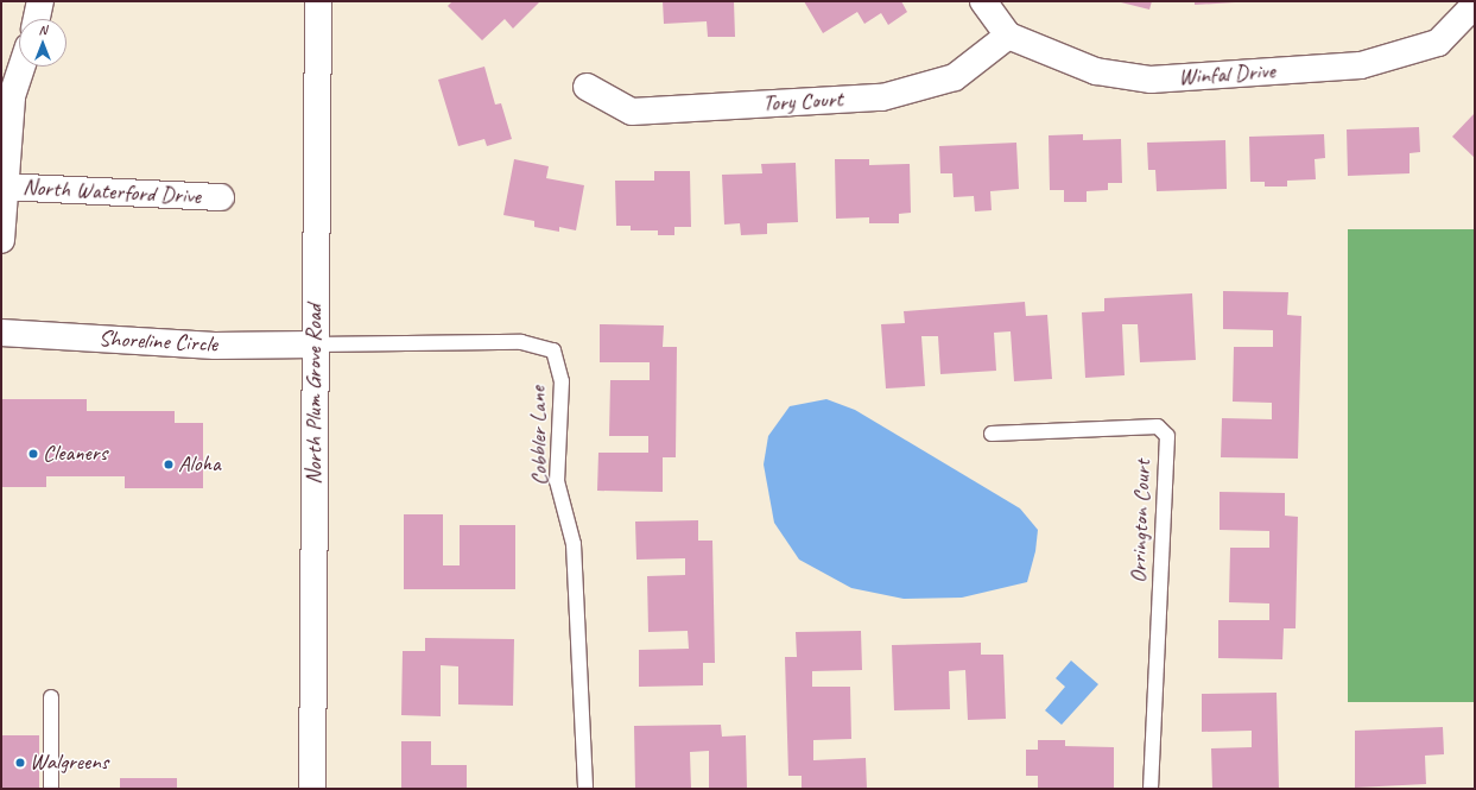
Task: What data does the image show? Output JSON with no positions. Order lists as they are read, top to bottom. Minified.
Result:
{"streets":{"street":["Winfal Drive","Tory Court","North Waterford Drive","Shoreline Circle","North Plum Grove Road"],"lane":["Cobbler Lane","Orrington Court"]},"crossings":[["Winfal Drive","Tory Court"],["Shoreline Circle","North Plum Grove Road"],["Shoreline Circle","Cobbler Lane"],["North Plum Grove Road","Cobbler Lane"]],"places":["Cleaners","Aloha","Walgreens"],"north":"top"}
